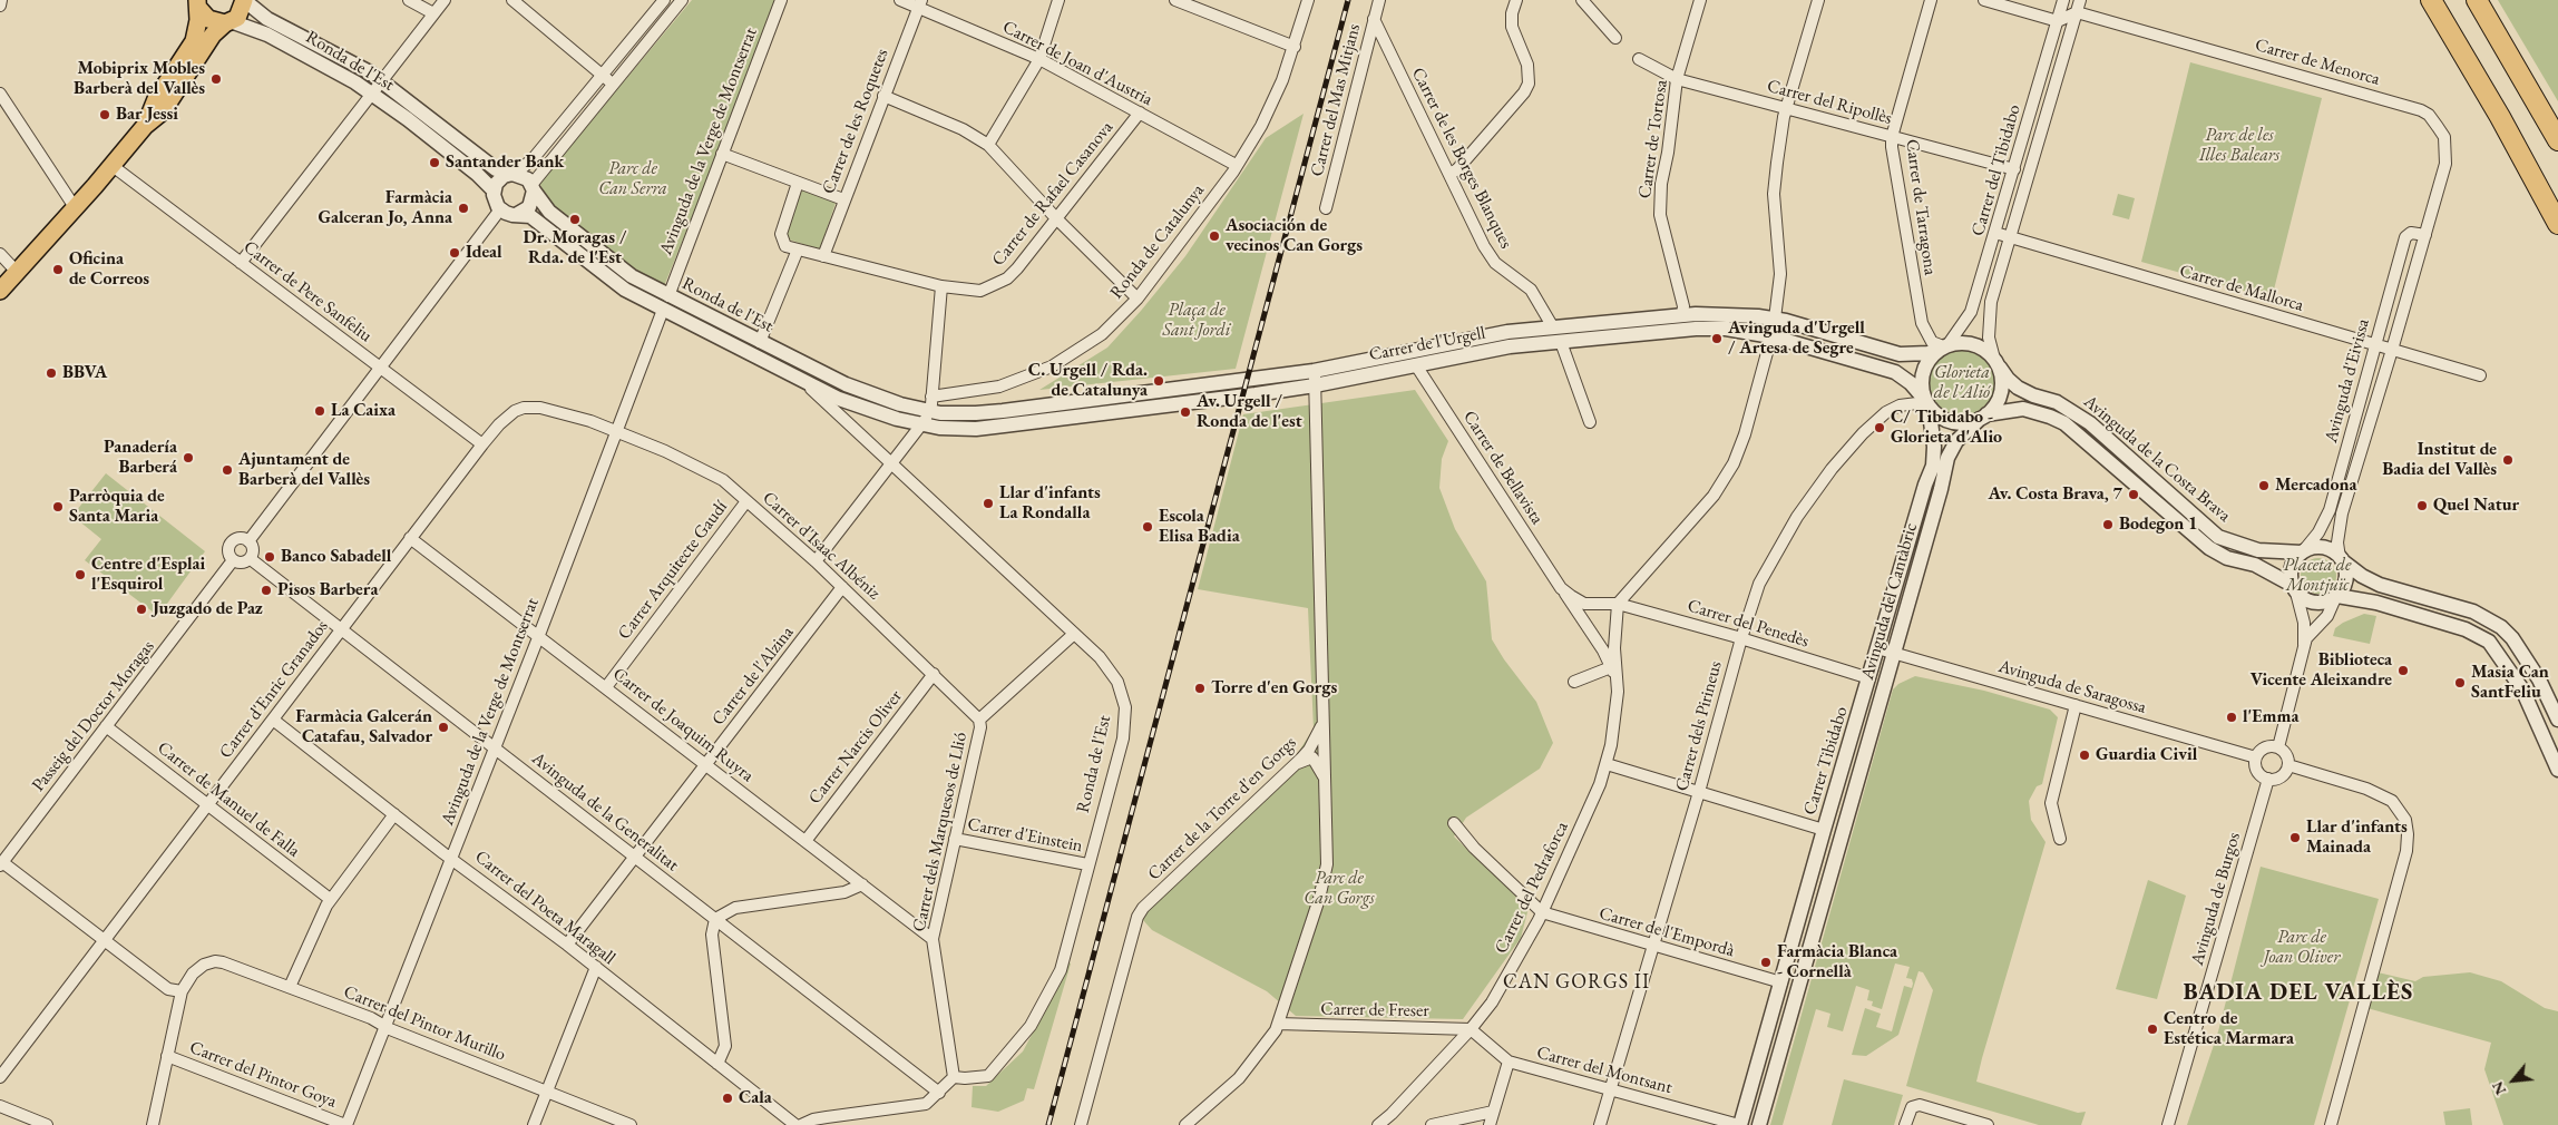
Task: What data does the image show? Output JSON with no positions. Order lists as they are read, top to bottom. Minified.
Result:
{"streets":{"street":["Ronda de l'Est","Carrer de Menorca","Carrer de Joan d'Austria","Carrer del Mas Mitjans","Carrer del Ripollès","Carrer de les Roquetes","Carrer de Tortosa","Avinguda de la Verge de Montserrat","Carrer de les Borges Blanques","Carrer del Tibidabo","Carrer de Rafael Casanova","Carrer de Tarragona","Ronda de Catalunya","Carrer de Mallorca","Carrer de Pere Sanfeliu","Carrer de l'Urgell","Avinguda d'Eivissa","Avinguda de la Costa Brava","Carrer de Bellavista","Carrer d'Isaac Albéniz","Carrer Arquitecte Gaudí","Avinguda del Cantàbric","Carrer del Penedès","Carrer de l'Alzina","Avinguda de Saragossa","Carrer d'Enric Granados","Passeig del Doctor Moragas","Carrer de Joaquim Ruyra","Carrer dels Pirineus","Carrer Narcis Oliver","Carrer Tibidabo","Carrer de Manuel de Falla","Carrer de la Torre d'en Gorgs","Avinguda de la Generalitat","Carrer dels Marquesos de Llió","Carrer d'Einstein","Carrer del Pedraforca","Avinguda de Burgos","Carrer del Poeta Maragall","Carrer de l'Empordà","Carrer de Freser","Carrer del Pintor Murillo","Carrer del Montsant","Carrer del Pintor Goya"]},"crossings":[["Ronda de l'Est","Avinguda de la Verge de Montserrat"],["Ronda de l'Est","Carrer de l'Urgell"],["Ronda de l'Est","Passeig del Doctor Moragas"],["Ronda de l'Est","Carrer dels Marquesos de Llió"],["Ronda de l'Est","Carrer d'Einstein"],["Carrer de Menorca","Carrer del Tibidabo"],["Carrer de Menorca","Avinguda d'Eivissa"],["Carrer de Joan d'Austria","Carrer de les Roquetes"],["Carrer de Joan d'Austria","Carrer de Rafael Casanova"],["Carrer de Joan d'Austria","Ronda de Catalunya"],["Carrer del Mas Mitjans","Carrer de les Borges Blanques"],["Carrer del Ripollès","Carrer de Tortosa"],["Carrer del Ripollès","Carrer del Tibidabo"],["Carrer del Ripollès","Carrer de Tarragona"],["Carrer de les Roquetes","Carrer de Rafael Casanova"],["Carrer de Tortosa","Carrer de l'Urgell"],["Avinguda de la Verge de Montserrat","Carrer d'Isaac Albéniz"],["Avinguda de la Verge de Montserrat","Carrer d'Enric Granados"],["Avinguda de la Verge de Montserrat","Carrer de Joaquim Ruyra"],["Avinguda de la Verge de Montserrat","Avinguda de la Generalitat"],["Avinguda de la Verge de Montserrat","Carrer del Poeta Maragall"],["Avinguda de la Verge de Montserrat","Carrer del Pintor Murillo"],["Avinguda de la Verge de Montserrat","Carrer del Pintor Goya"],["Carrer de les Borges Blanques","Carrer de l'Urgell"],["Carrer del Tibidabo","Carrer de Tarragona"],["Carrer del Tibidabo","Carrer de Mallorca"],["Carrer del Tibidabo","Carrer de l'Urgell"],["Carrer del Tibidabo","Avinguda de la Costa Brava"],["Carrer del Tibidabo","Avinguda del Cantàbric"],["Carrer del Tibidabo","Carrer dels Pirineus"],["Carrer del Tibidabo","Carrer Tibidabo"],["Carrer de Tarragona","Carrer de l'Urgell"],["Carrer de Tarragona","Avinguda de la Costa Brava"],["Carrer de Tarragona","Avinguda del Cantàbric"],["Carrer de Tarragona","Carrer dels Pirineus"],["Carrer de Tarragona","Carrer Tibidabo"],["Carrer de Mallorca","Avinguda d'Eivissa"],["Carrer de Pere Sanfeliu","Carrer d'Enric Granados"],["Carrer de Pere Sanfeliu","Passeig del Doctor Moragas"],["Carrer de l'Urgell","Avinguda de la Costa Brava"],["Carrer de l'Urgell","Carrer de Bellavista"],["Carrer de l'Urgell","Avinguda del Cantàbric"],["Carrer de l'Urgell","Carrer dels Pirineus"],["Carrer de l'Urgell","Carrer Tibidabo"],["Carrer de l'Urgell","Carrer de la Torre d'en Gorgs"],["Avinguda d'Eivissa","Avinguda de la Costa Brava"],["Avinguda de la Costa Brava","Avinguda del Cantàbric"],["Avinguda de la Costa Brava","Carrer dels Pirineus"],["Avinguda de la Costa Brava","Carrer Tibidabo"],["Carrer de Bellavista","Carrer del Penedès"],["Carrer de Bellavista","Carrer del Pedraforca"],["Carrer d'Isaac Albéniz","Carrer Arquitecte Gaudí"],["Carrer d'Isaac Albéniz","Carrer de l'Alzina"],["Carrer d'Isaac Albéniz","Carrer d'Enric Granados"],["Carrer d'Isaac Albéniz","Carrer Narcis Oliver"],["Carrer d'Isaac Albéniz","Carrer dels Marquesos de Llió"],["Carrer Arquitecte Gaudí","Carrer de Joaquim Ruyra"],["Avinguda del Cantàbric","Avinguda de Saragossa"],["Avinguda del Cantàbric","Carrer dels Pirineus"],["Avinguda del Cantàbric","Carrer Tibidabo"],["Carrer del Penedès","Carrer dels Pirineus"],["Carrer del Penedès","Carrer Tibidabo"],["Carrer de l'Alzina","Carrer de Joaquim Ruyra"],["Carrer de l'Alzina","Avinguda de la Generalitat"],["Carrer de l'Alzina","Carrer del Poeta Maragall"],["Avinguda de Saragossa","Carrer Tibidabo"],["Avinguda de Saragossa","Avinguda de Burgos"],["Carrer d'Enric Granados","Carrer de Joaquim Ruyra"],["Carrer d'Enric Granados","Carrer de Manuel de Falla"],["Carrer d'Enric Granados","Avinguda de la Generalitat"],["Carrer d'Enric Granados","Carrer del Poeta Maragall"],["Passeig del Doctor Moragas","Carrer de Manuel de Falla"],["Passeig del Doctor Moragas","Avinguda de la Generalitat"],["Carrer de Joaquim Ruyra","Carrer Narcis Oliver"],["Carrer de Joaquim Ruyra","Carrer dels Marquesos de Llió"],["Carrer dels Pirineus","Carrer Tibidabo"],["Carrer dels Pirineus","Carrer de l'Empordà"],["Carrer dels Pirineus","Carrer del Montsant"],["Carrer Tibidabo","Carrer de l'Empordà"],["Carrer Tibidabo","Carrer del Montsant"],["Carrer dels Marquesos de Llió","Carrer d'Einstein"],["Carrer del Pedraforca","Carrer de l'Empordà"],["Carrer del Pedraforca","Carrer de Freser"],["Carrer del Pedraforca","Carrer del Montsant"],["Carrer de Freser","Carrer del Montsant"]],"districts":["CAN GORGS II","BADIA DEL VALLÈS"],"parks":["Parc de les Illes Balears","Parc de Can Serra","Plaça de Sant Jordi","Glorieta de l'Alió","Placeta de Montjuïc","Parc de Can Gorgs","Parc de Joan Oliver"],"places":["Mobiprix Mobles Barberà del Vallès","Bar Jessi","Santander Bank","Farmàcia Galceran Jo, Anna","Dr. Moragas / Rda. de l'Est","Asociación de vecinos Can Gorgs","Ideal","Oficina de Correos","Avinguda d'Urgell / Artesa de Segre","BBVA","C. Urgell / Rda. de Catalunya","La Caixa","Av. Urgell / Ronda de l'est","C/ Tibidabo - Glorieta d'Alio","Panadería Barberá","Institut de Badia del Vallès","Ajuntament de Barberà del Vallès","Mercadona","Av. Costa Brava, 7","Llar d'infants La Rondalla","Quel Natur","Parròquia de Santa Maria","Bodegon 1","Escola Elisa Badia","Banco Sabadell","Centre d'Esplai l'Esquirol","Pisos Barbera","Juzgado de Paz","Biblioteca Vicente Aleixandre","Masia Can SantFeliu","Torre d'en Gorgs","l'Emma","Farmàcia Galcerán Catafau, Salvador","Guardia Civil","Llar d'infants Mainada","Farmàcia Blanca - Cornellà","Centro de Estética Marmara","Cala"],"north":"bottom left"}
